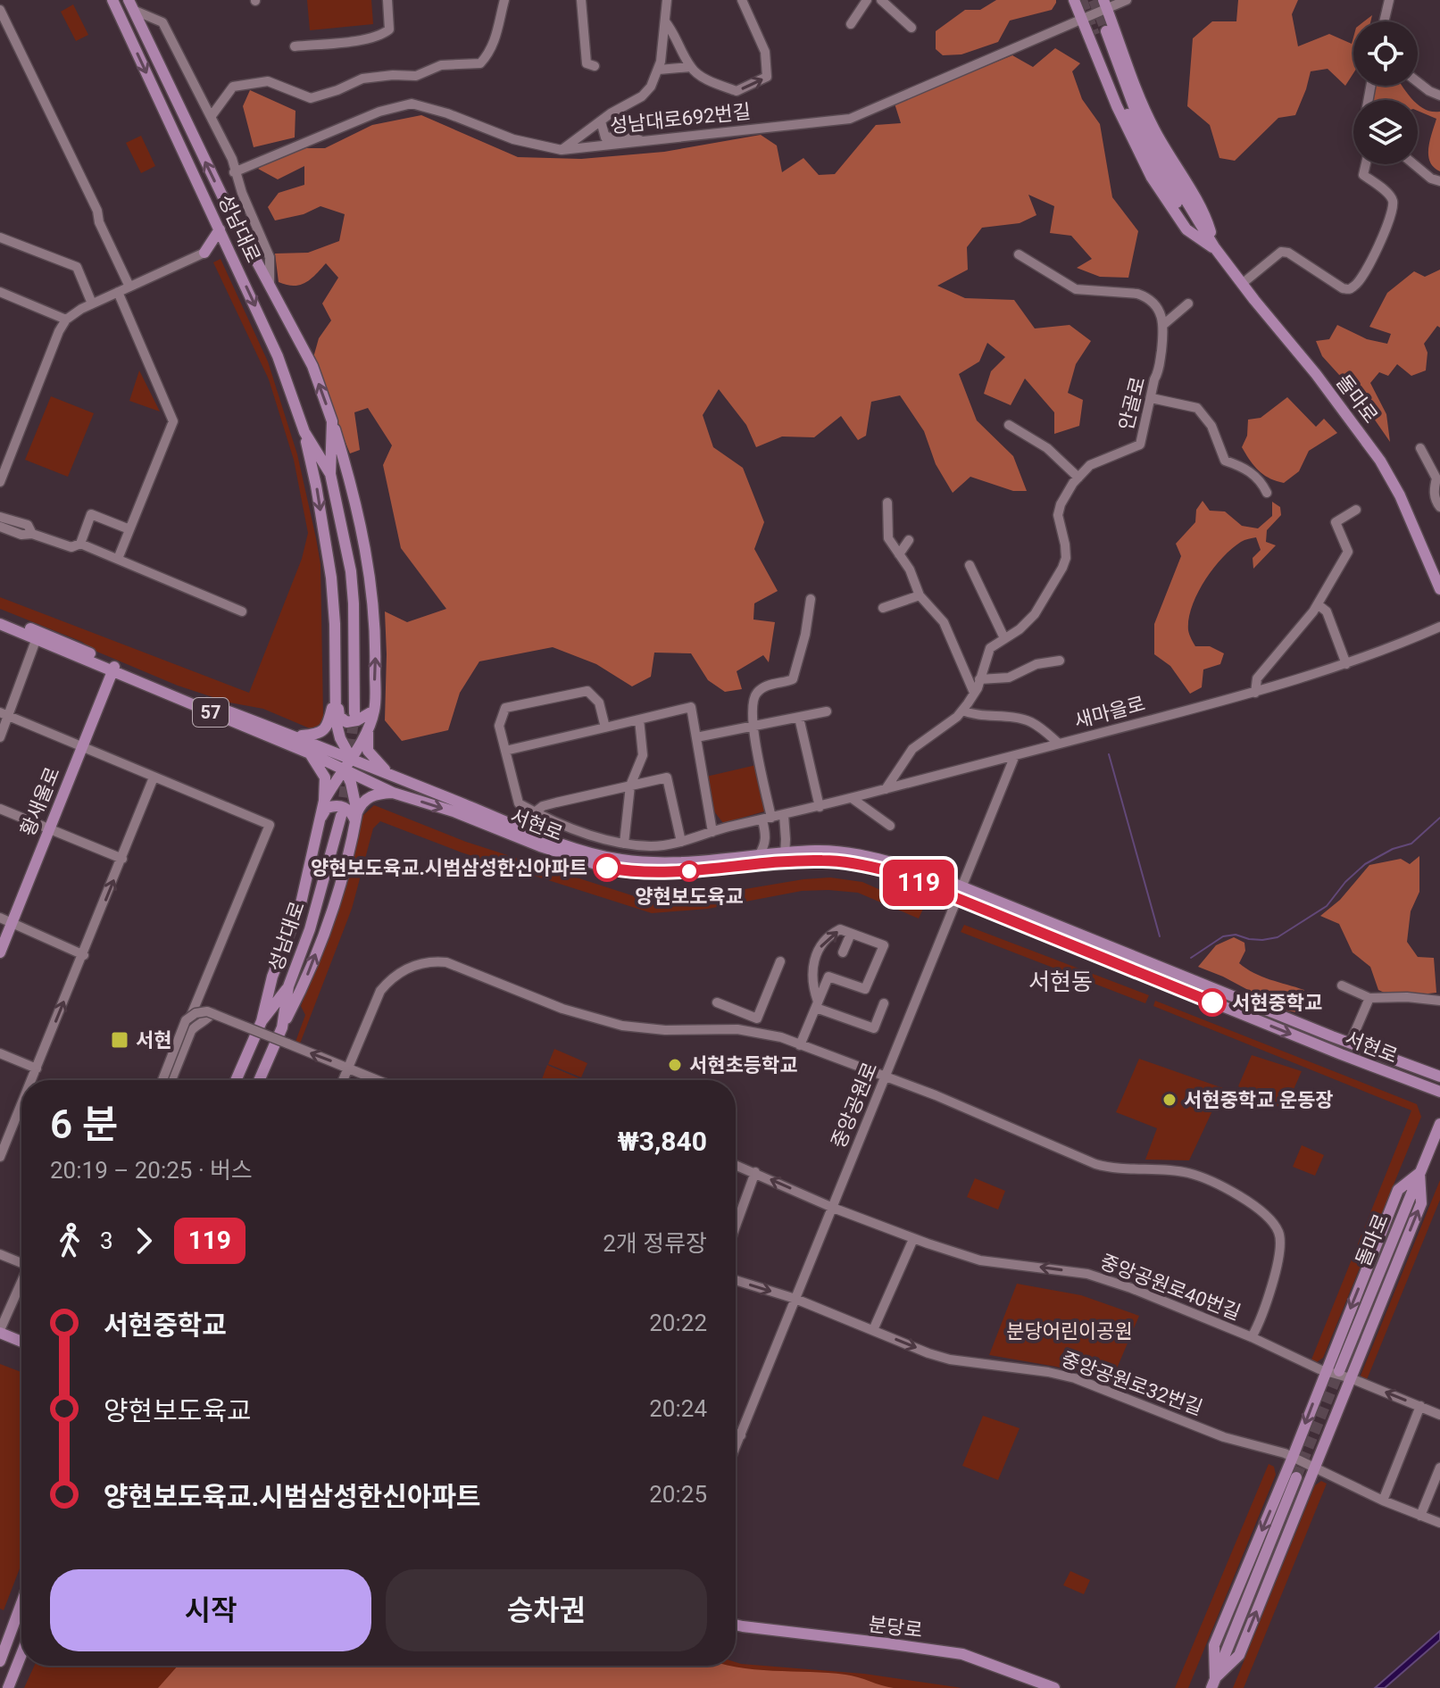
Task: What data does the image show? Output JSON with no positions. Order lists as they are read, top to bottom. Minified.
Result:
{"streets":{"main road":["성남대로","돌마로","57","황새울로","서현로","분당로"],"street":["성남대로692번길","안골로","새마을로","중앙공원로","중앙공원로40번길","중앙공원로32번길"]},"crossings":[["안골로","새마을로"],["새마을로","중앙공원로"],["황새울로","서현로"],["서현로","중앙공원로"],["중앙공원로","중앙공원로40번길"],["중앙공원로","중앙공원로32번길"]],"one_way":["중앙공원로40번길","중앙공원로32번길"],"districts":["서현동"],"parks":["분당어린이공원"],"places":{"other":["양현보도육교.시범삼성한신아파트","양현보도육교","서현중학교","서현초등학교","서현중학교 운동장"],"transit":["서현"]},"lines":["bus line 119"],"page":{"on_map":"119","heading":["6 분","20:19 – 20:25 · 버스","₩3,840"],"legs":["3","119","2개 정류장"],"list":[{"name":"서현중학교","value":"20:22"},{"name":"양현보도육교","value":"20:24"},{"name":"양현보도육교.시범삼성한신아파트","value":"20:25"}],"buttons":["시작","승차권"]}}
